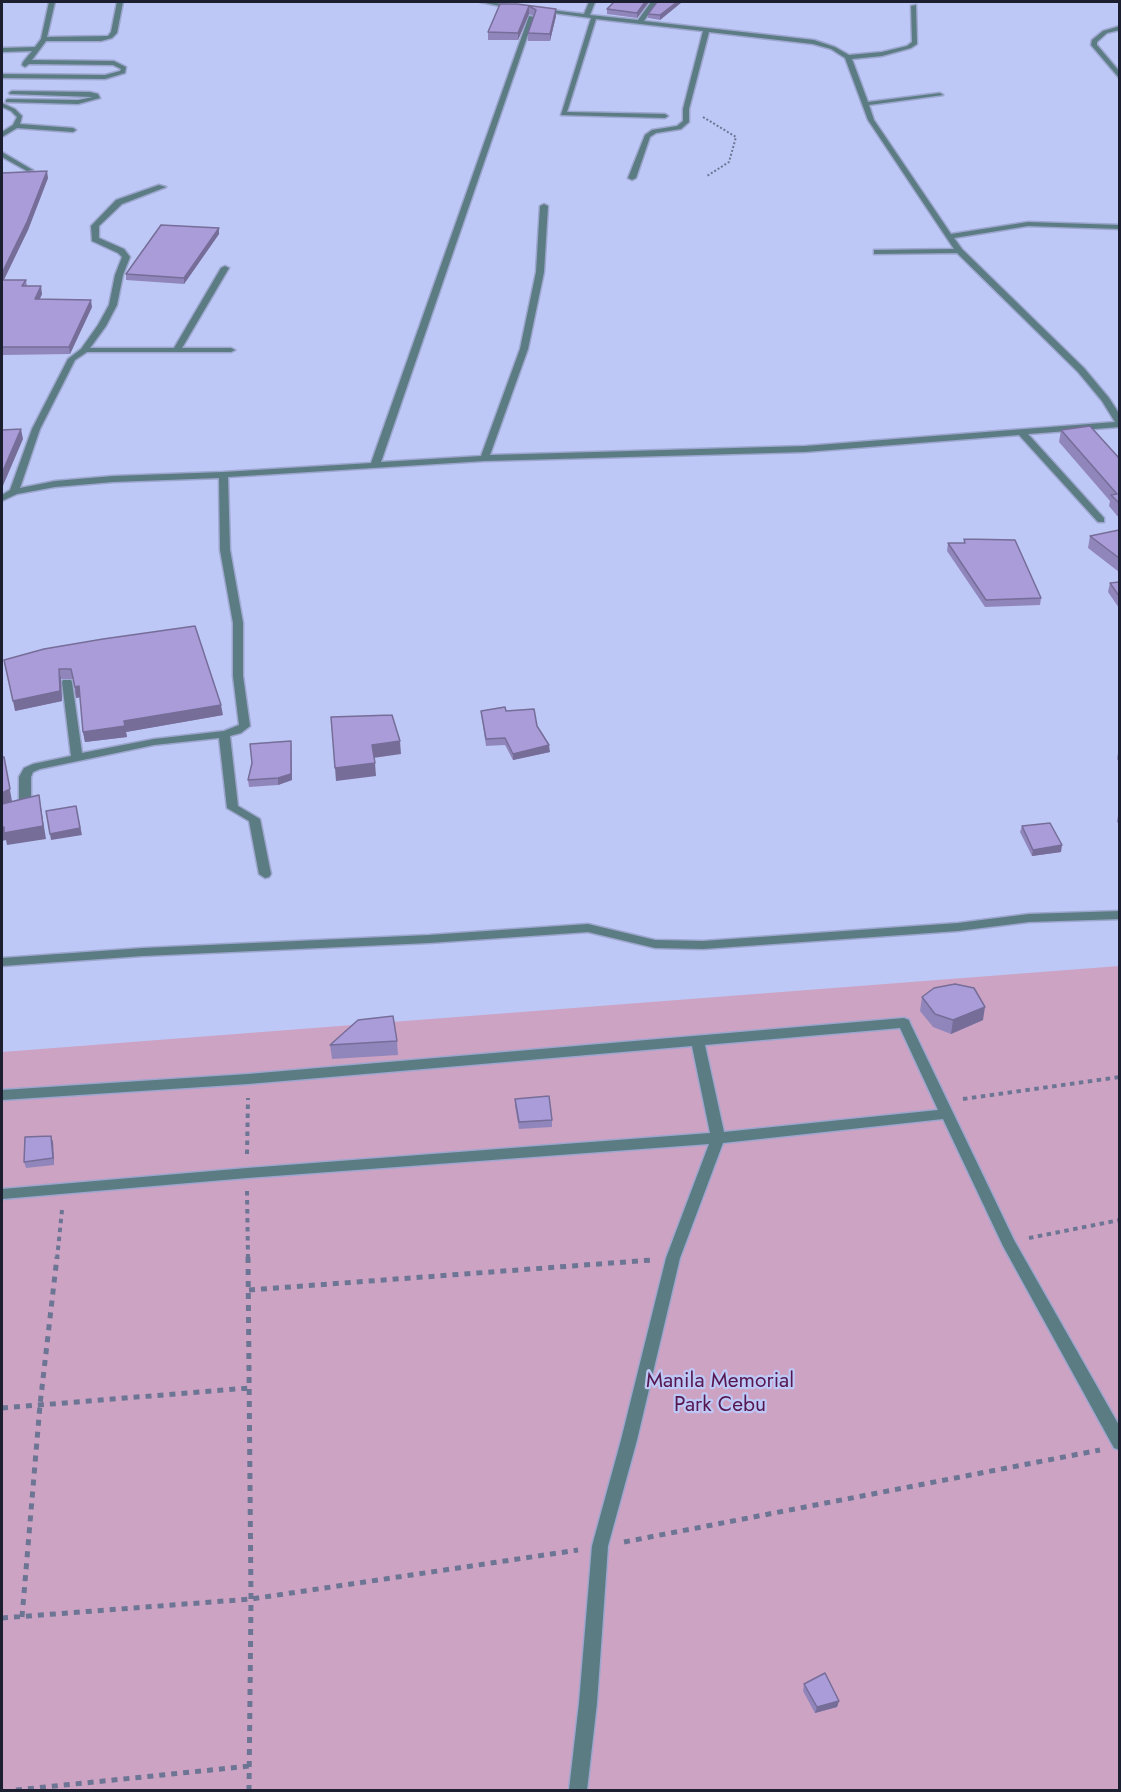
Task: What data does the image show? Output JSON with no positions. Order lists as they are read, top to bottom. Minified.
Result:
{"parks":["Manila Memorial Park Cebu"]}
